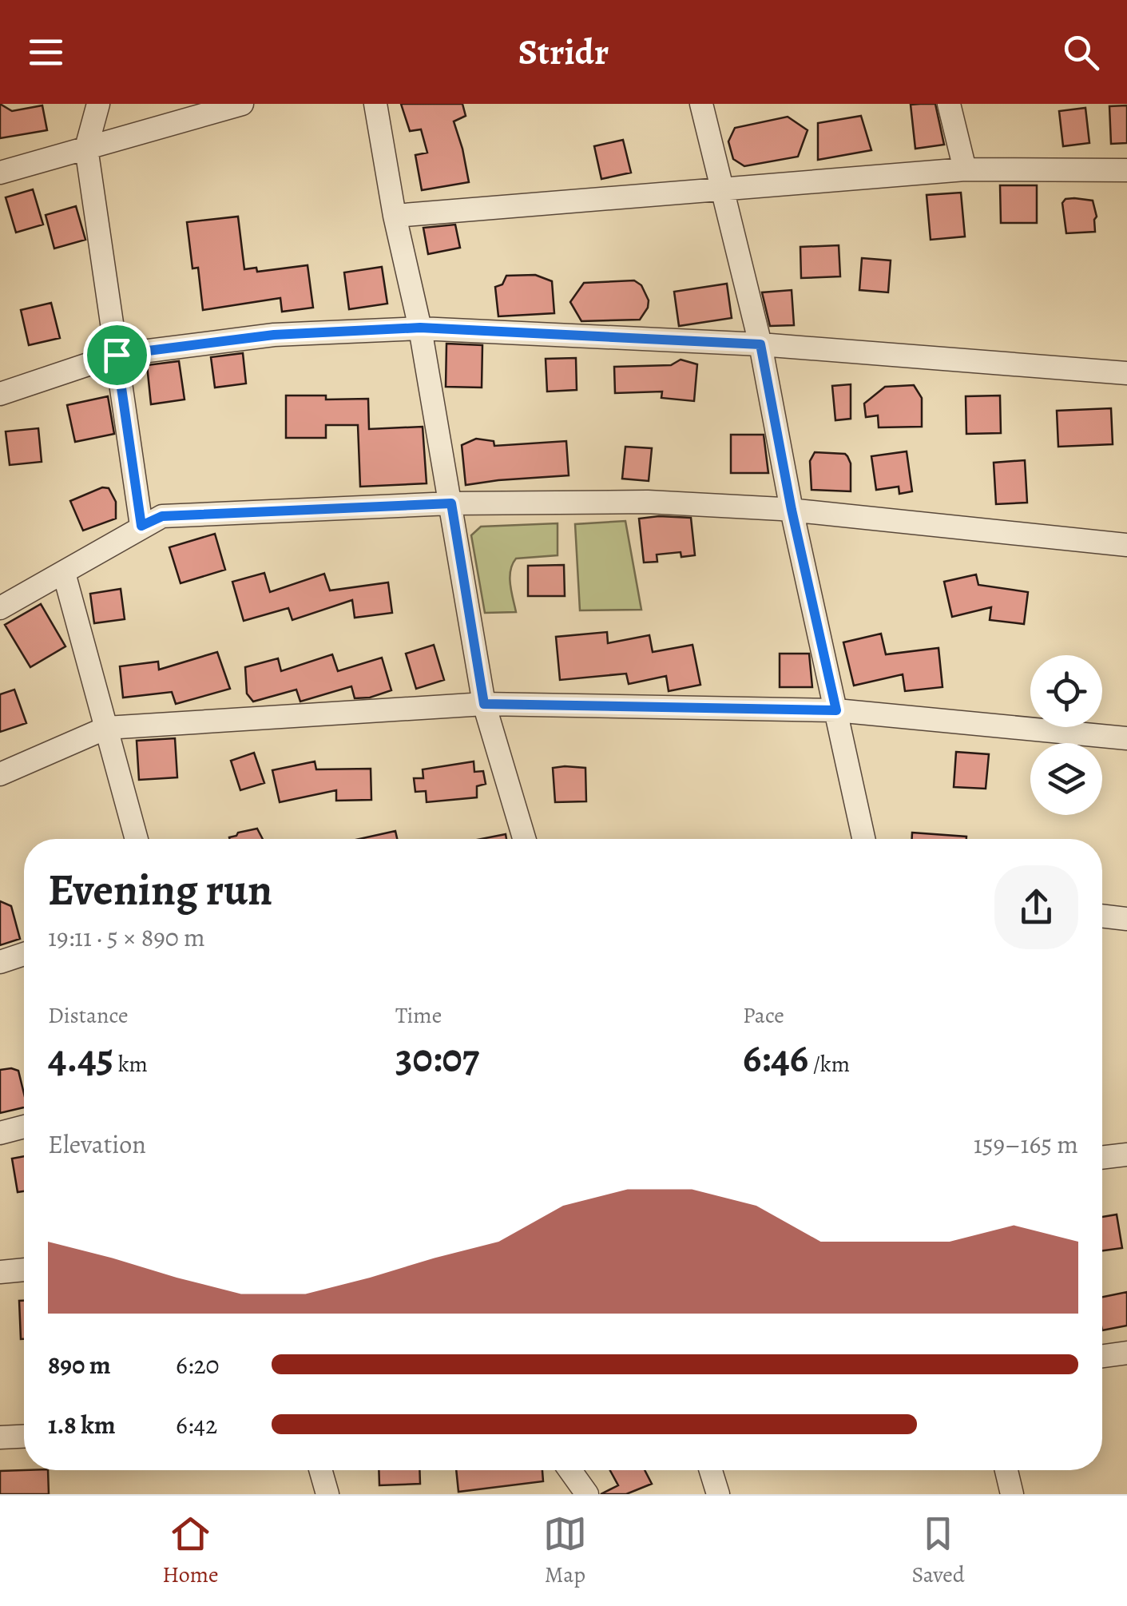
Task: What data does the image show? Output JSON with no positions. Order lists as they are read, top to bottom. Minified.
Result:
{"page":{"header":"Stridr","heading":["Evening run","19:11 · 5 × 890 m"],"stats":[["Distance","4.45 km"],["Time","30:07"],["Pace","6:46 /km"]],"chart":["Elevation","159–165 m"],"list":[{"name":"890 m","note":"6:20"},{"name":"1.8 km","note":"6:42"}],"tabs":["Home","Map","Saved"]}}
